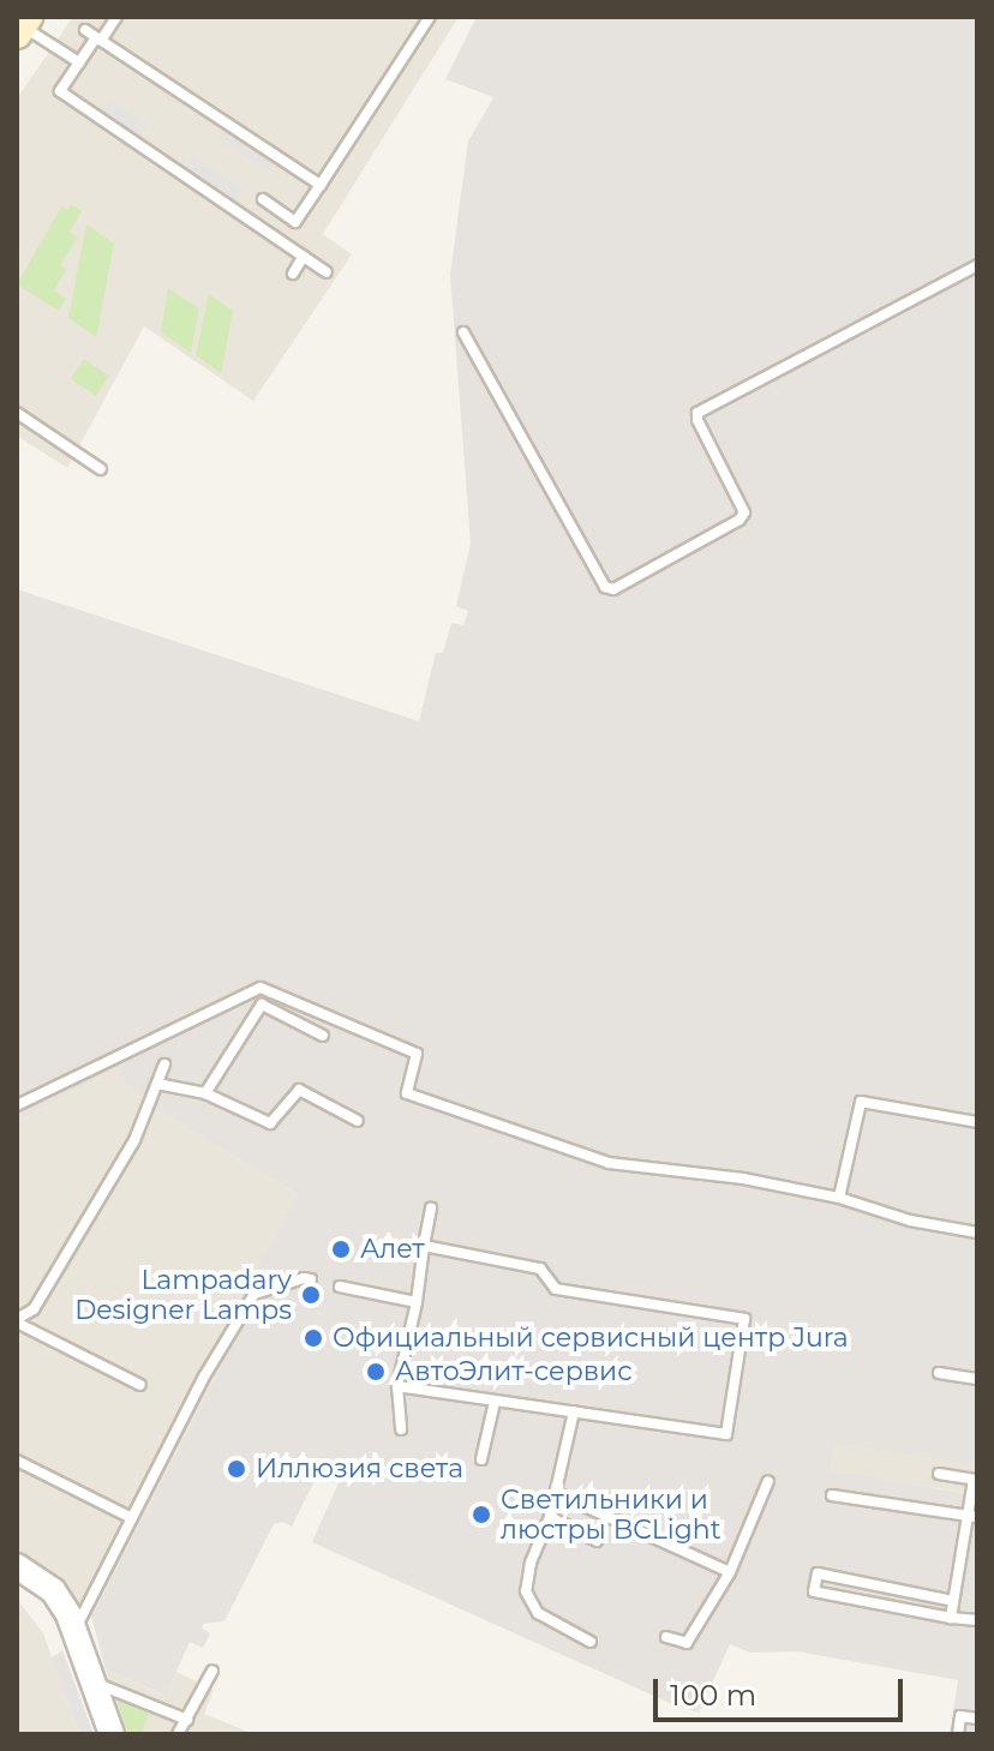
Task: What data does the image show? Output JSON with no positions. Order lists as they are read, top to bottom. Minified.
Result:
{"places":["Алет","Lampadary Designer Lamps","Официальный сервисный центр Jura","АвтоЭлит-сервис","Иллюзия света","Светильники и люстры BCLight"],"scale_bar":"100 m"}
